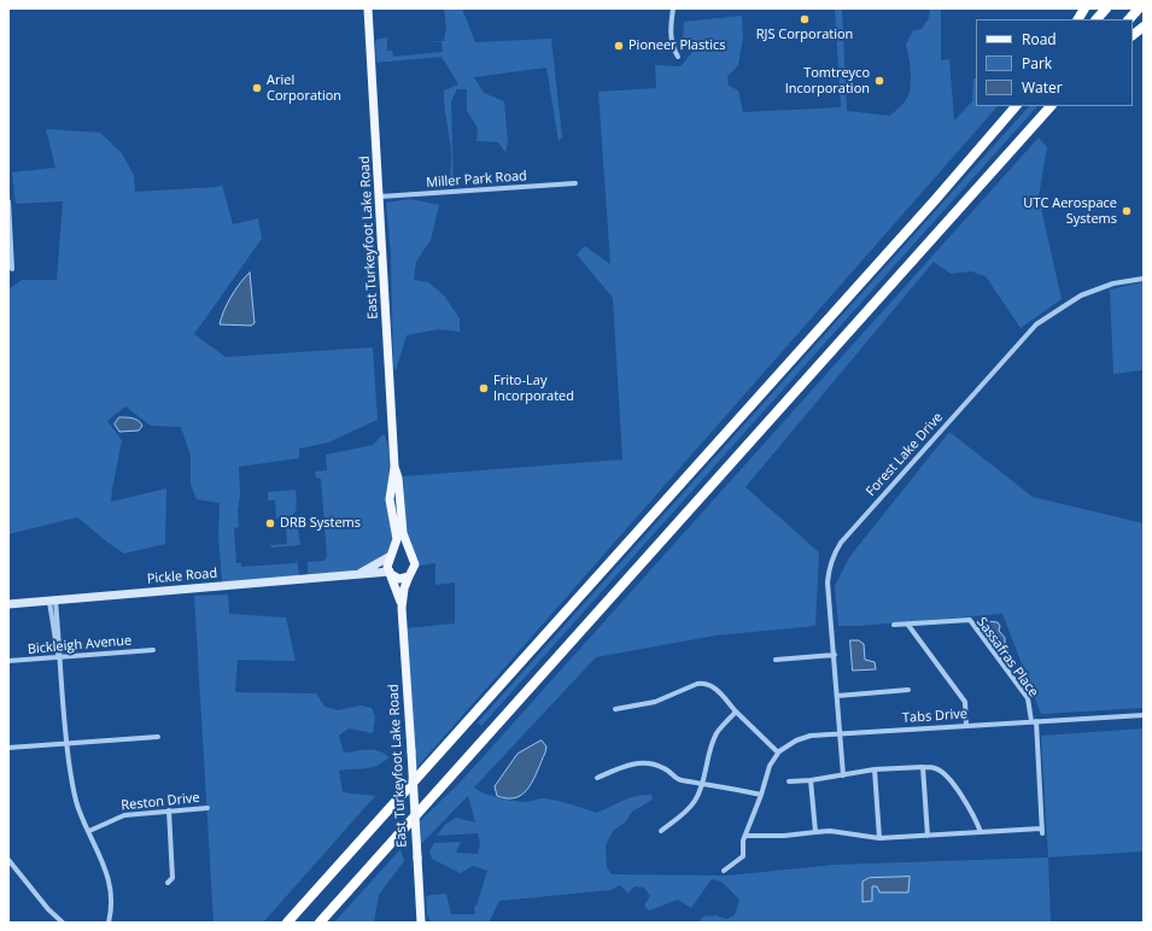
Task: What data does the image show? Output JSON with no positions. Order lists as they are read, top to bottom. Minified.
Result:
{"streets":{"main road":["East Turkeyfoot Lake Road"],"street":["Miller Park Road","Forest Lake Drive","Pickle Road","Bickleigh Avenue","Sassafras Place","Tabs Drive","Reston Drive"]},"crossings":[["Miller Park Road","East Turkeyfoot Lake Road"],["East Turkeyfoot Lake Road","Pickle Road"],["Forest Lake Drive","Tabs Drive"],["Sassafras Place","Tabs Drive"]],"places":["RJS Corporation","Pioneer Plastics","Tomtreyco Incorporation","Ariel Corporation","UTC Aerospace Systems","Frito-Lay Incorporated","DRB Systems"],"legend":["Road","Park","Water"]}
